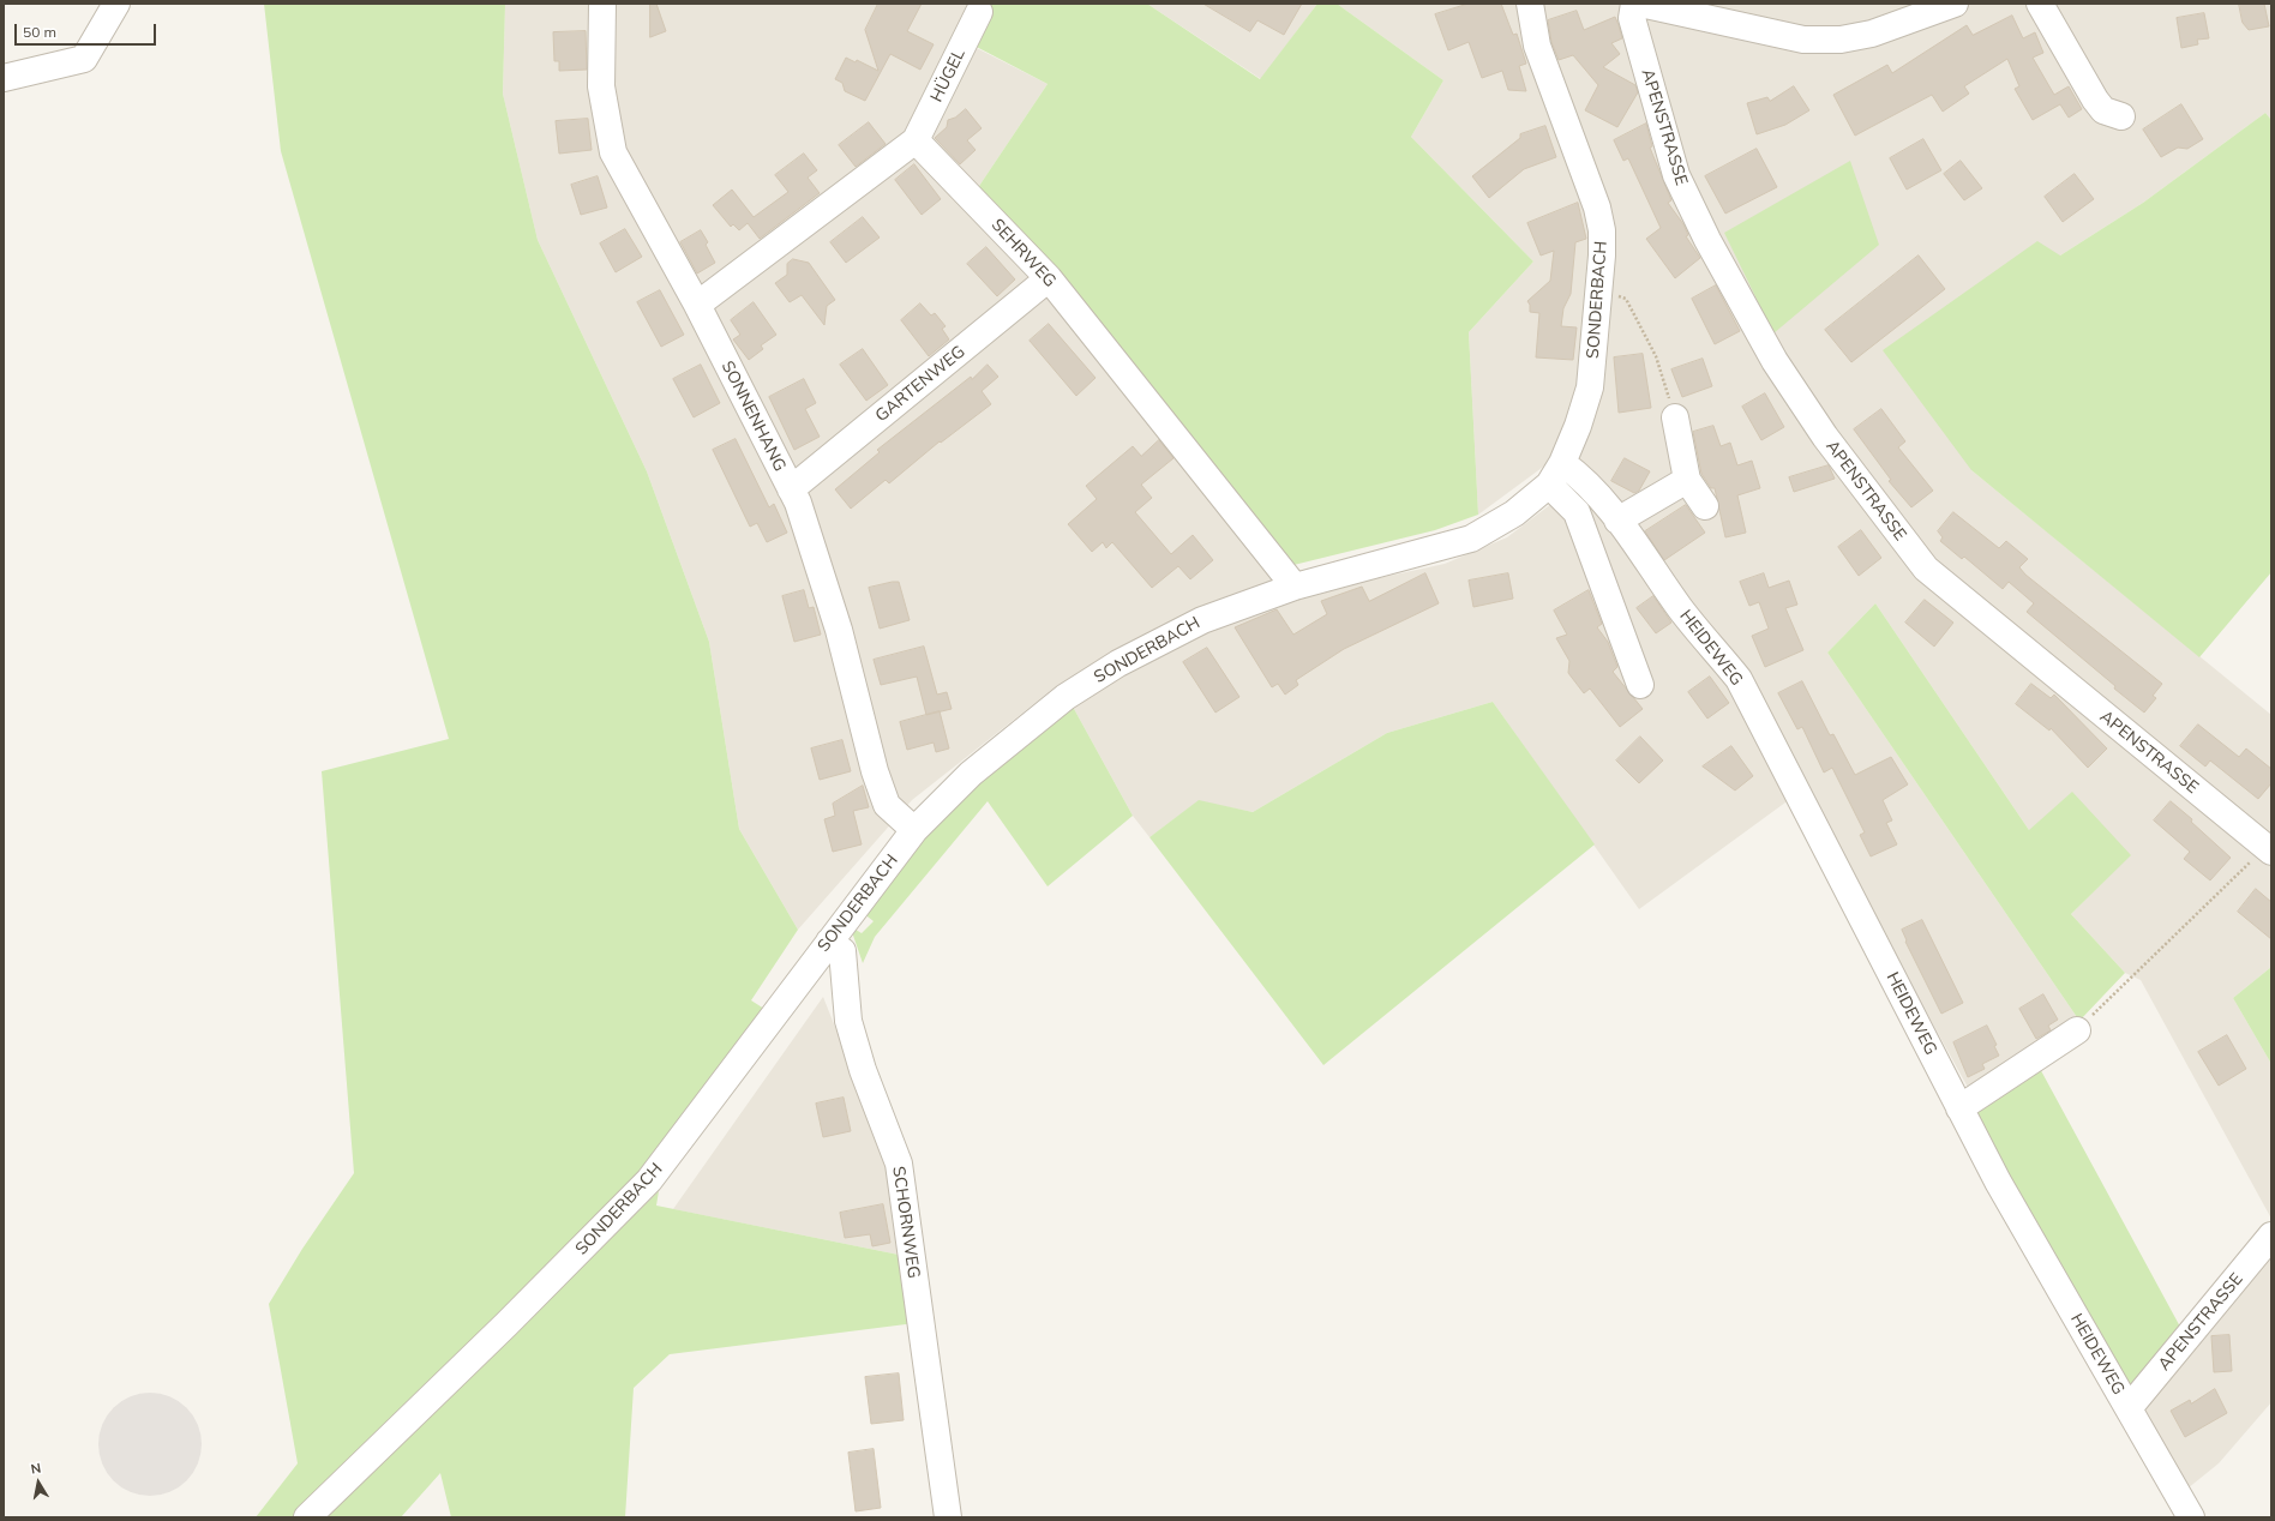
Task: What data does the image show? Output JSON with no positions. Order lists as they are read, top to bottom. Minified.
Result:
{"streets":{"street":["HÜGEL","APENSTRASSE","SEHRWEG","SONDERBACH","GARTENWEG","SONNENHANG","HEIDEWEG","SCHORNWEG"]},"crossings":[["HÜGEL","SEHRWEG"],["APENSTRASSE","HEIDEWEG"],["SEHRWEG","SONDERBACH"],["SEHRWEG","GARTENWEG"],["SONDERBACH","SONNENHANG"],["SONDERBACH","HEIDEWEG"],["SONDERBACH","SCHORNWEG"],["GARTENWEG","SONNENHANG"]],"scale_bar":"50 m","north":"top"}
